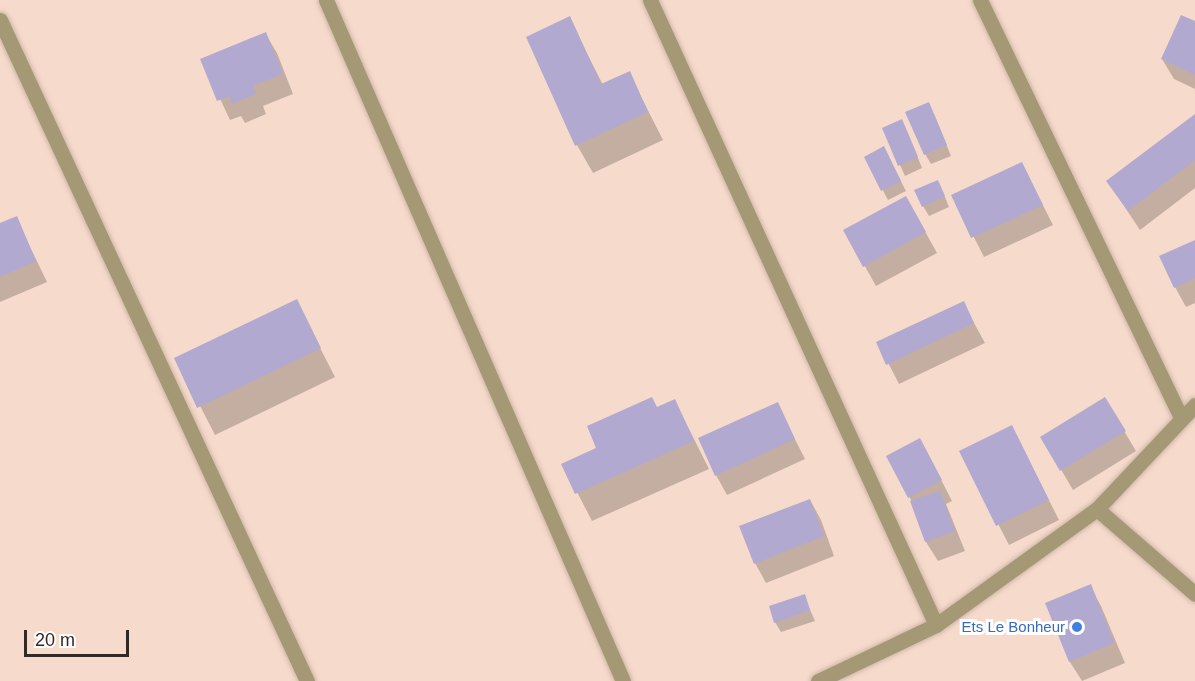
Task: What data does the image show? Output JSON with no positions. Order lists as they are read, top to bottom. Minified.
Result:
{"places":["Ets Le Bonheur"],"scale_bar":"20 m"}
